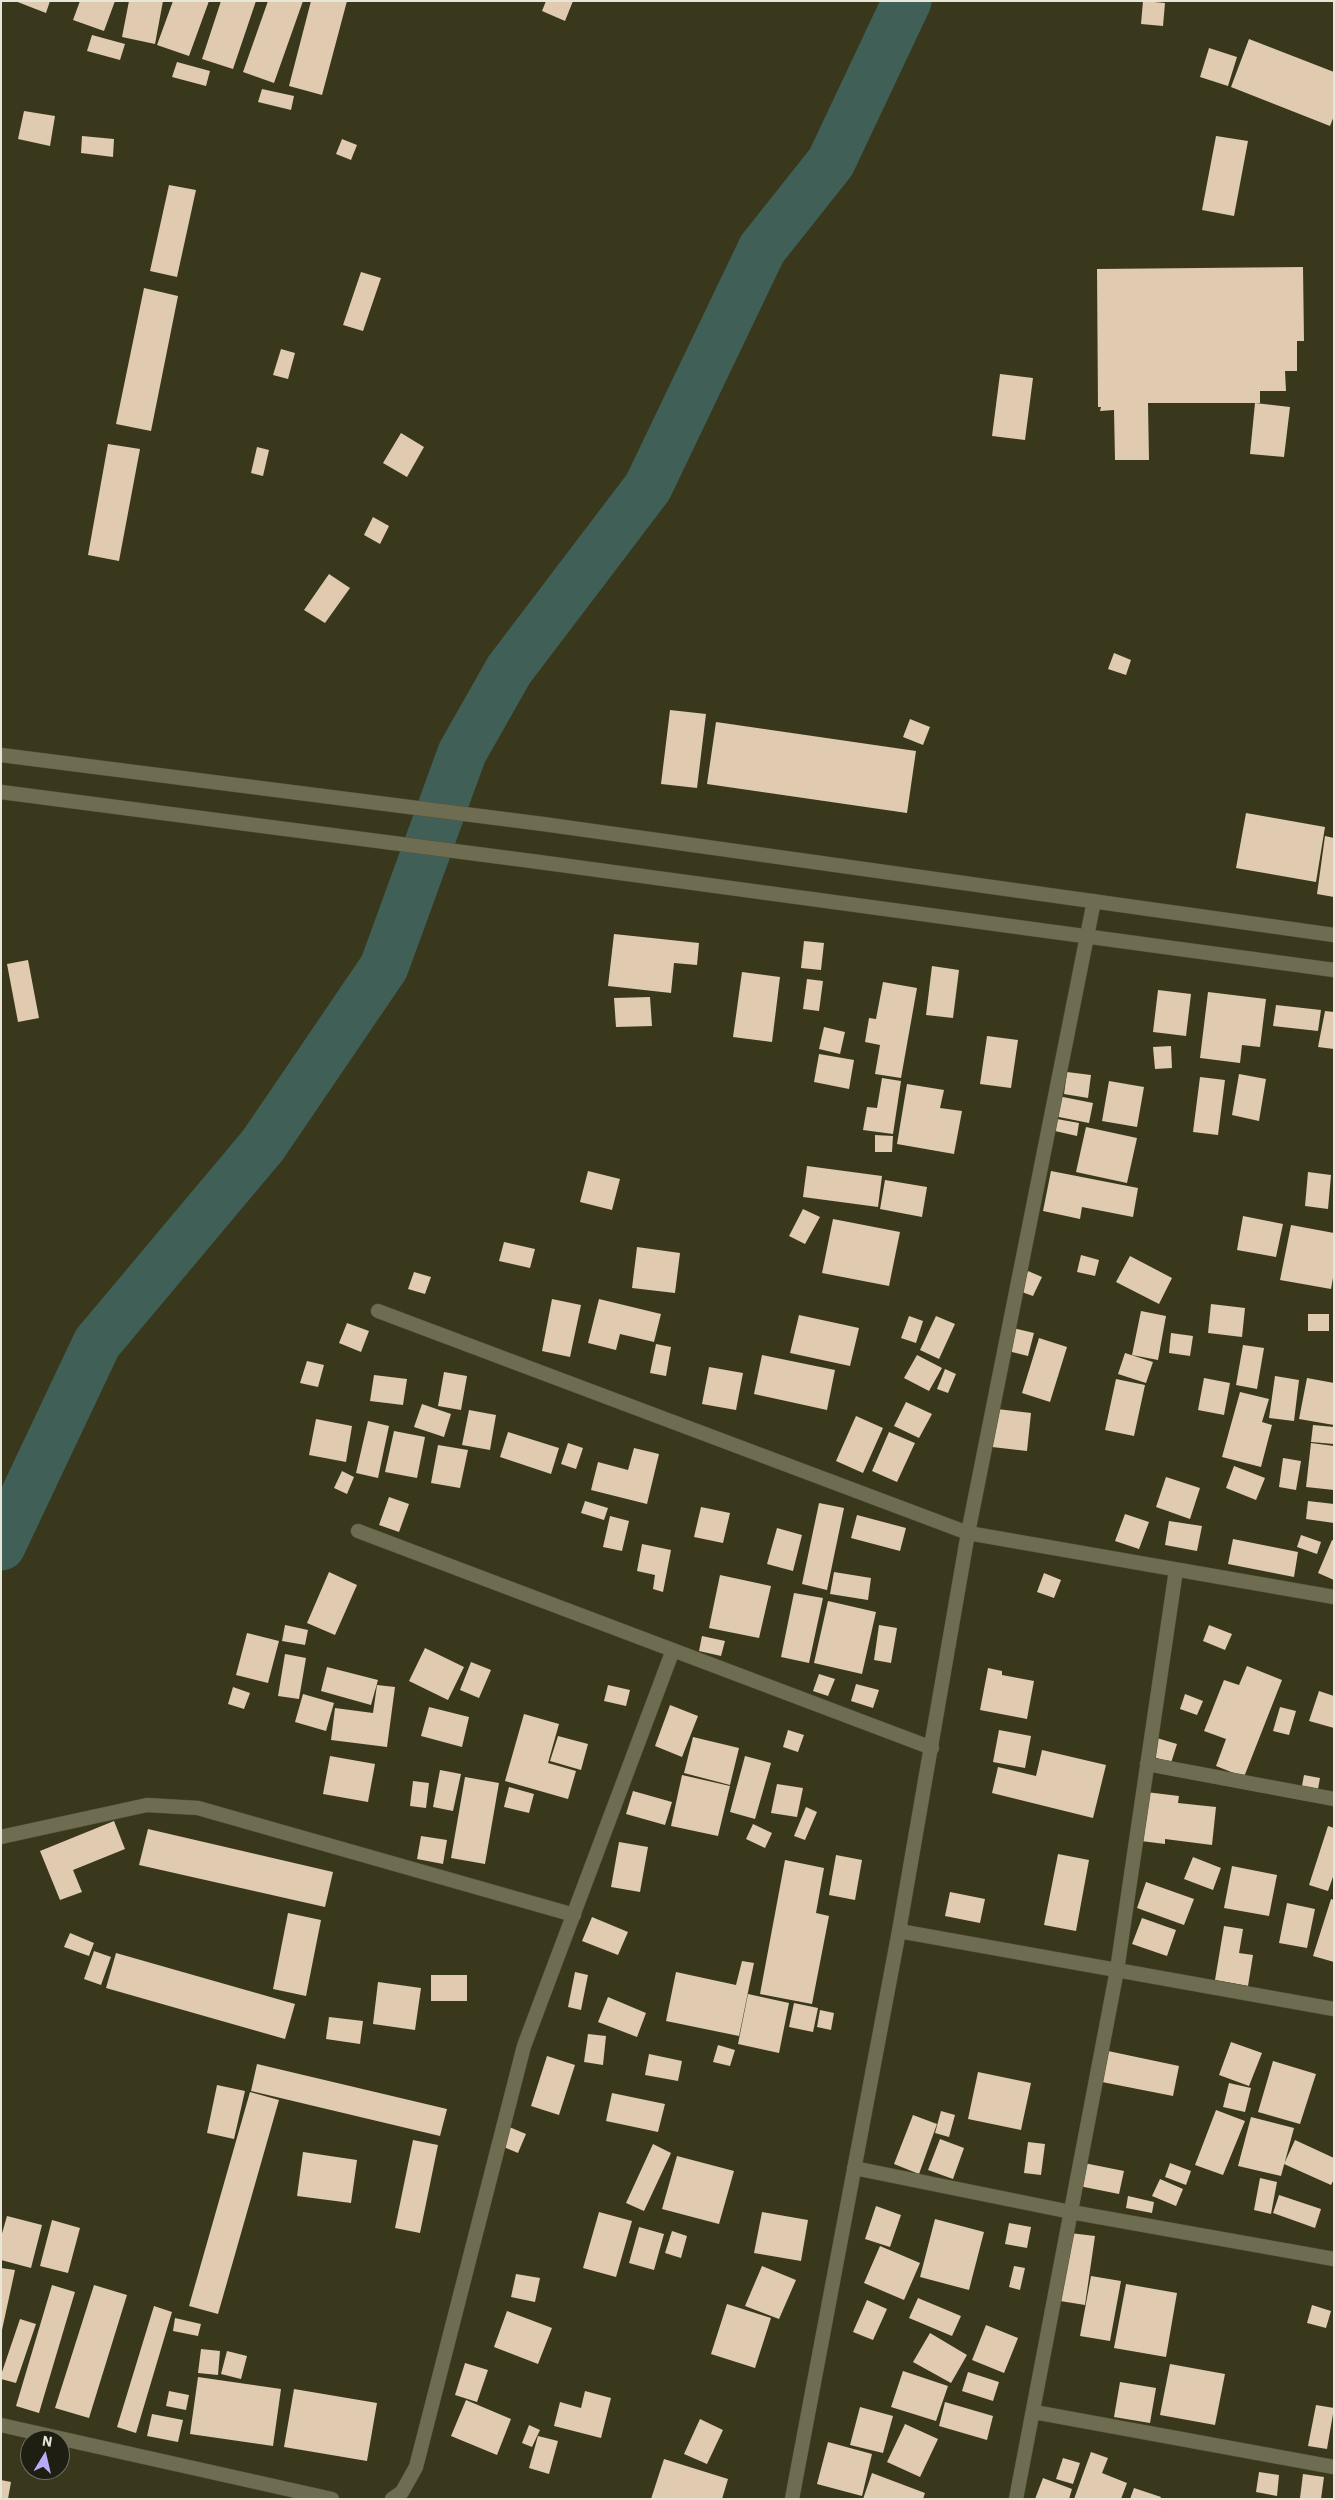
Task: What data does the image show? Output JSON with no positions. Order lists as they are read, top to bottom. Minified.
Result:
{"north":"top"}
